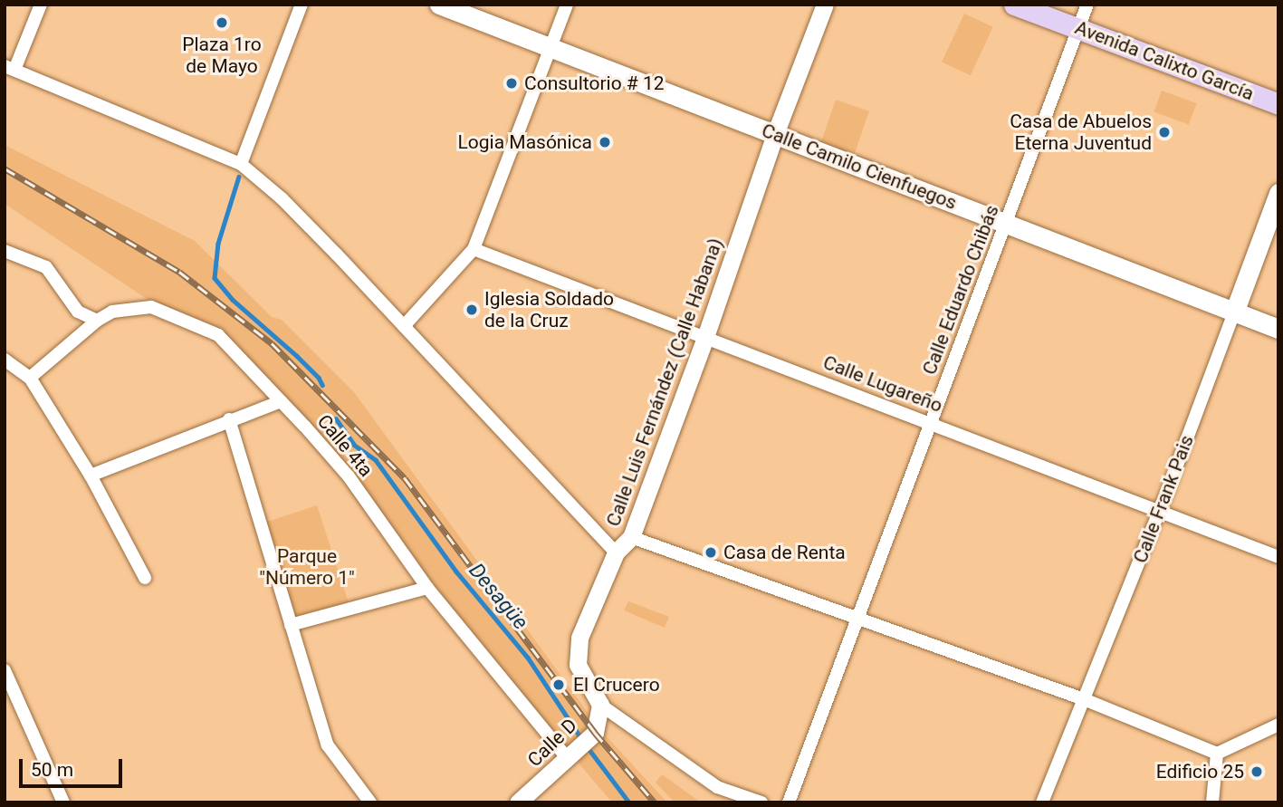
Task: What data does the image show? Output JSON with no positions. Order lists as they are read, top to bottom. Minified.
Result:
{"streets":{"main road":["Avenida Calixto García","Calle Camilo Cienfuegos","Calle Frank Pais"],"street":["Calle Eduardo Chibás","Calle Luis Fernández (Calle Habana)","Calle Lugareño","Calle 4ta","Calle D"]},"crossings":[["Avenida Calixto García","Calle Eduardo Chibás"],["Calle Camilo Cienfuegos","Calle Eduardo Chibás"],["Calle Camilo Cienfuegos","Calle Luis Fernández (Calle Habana)"],["Calle Camilo Cienfuegos","Calle Frank Pais"],["Calle Eduardo Chibás","Calle Lugareño"],["Calle Luis Fernández (Calle Habana)","Calle Lugareño"],["Calle Luis Fernández (Calle Habana)","Calle D"],["Calle Lugareño","Calle Frank Pais"],["Calle 4ta","Calle D"]],"water":["Desagüe"],"parks":["Parque \"Número 1\""],"places":["Plaza 1ro de Mayo","Consultorio # 12","Casa de Abuelos Eterna Juventud","Logia Masónica","Iglesia Soldado de la Cruz","Casa de Renta","El Crucero","Edificio 25"],"scale_bar":"50 m"}
